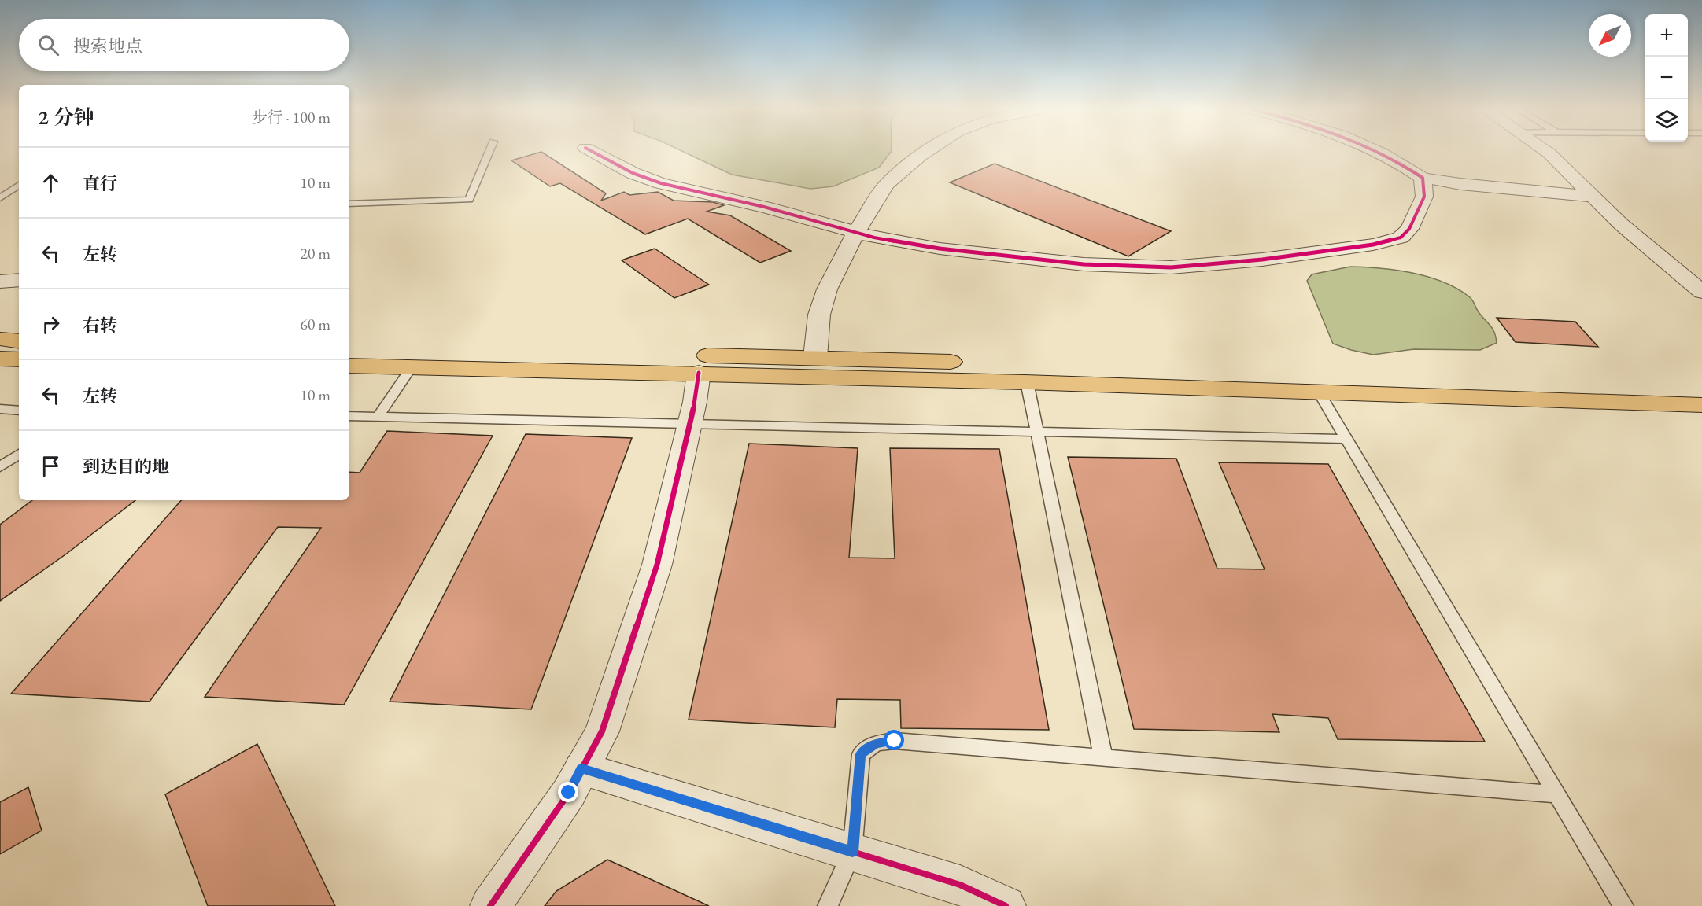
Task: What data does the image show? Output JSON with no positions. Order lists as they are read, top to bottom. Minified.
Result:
{"north":"bottom left","page":{"map_buttons":["+","−"],"search":"搜索地点","heading":["2 分钟","步行 · 100 m"],"list":[["直行","10 m"],["左转","20 m"],["右转","60 m"],["左转","10 m"],"到达目的地"]}}
